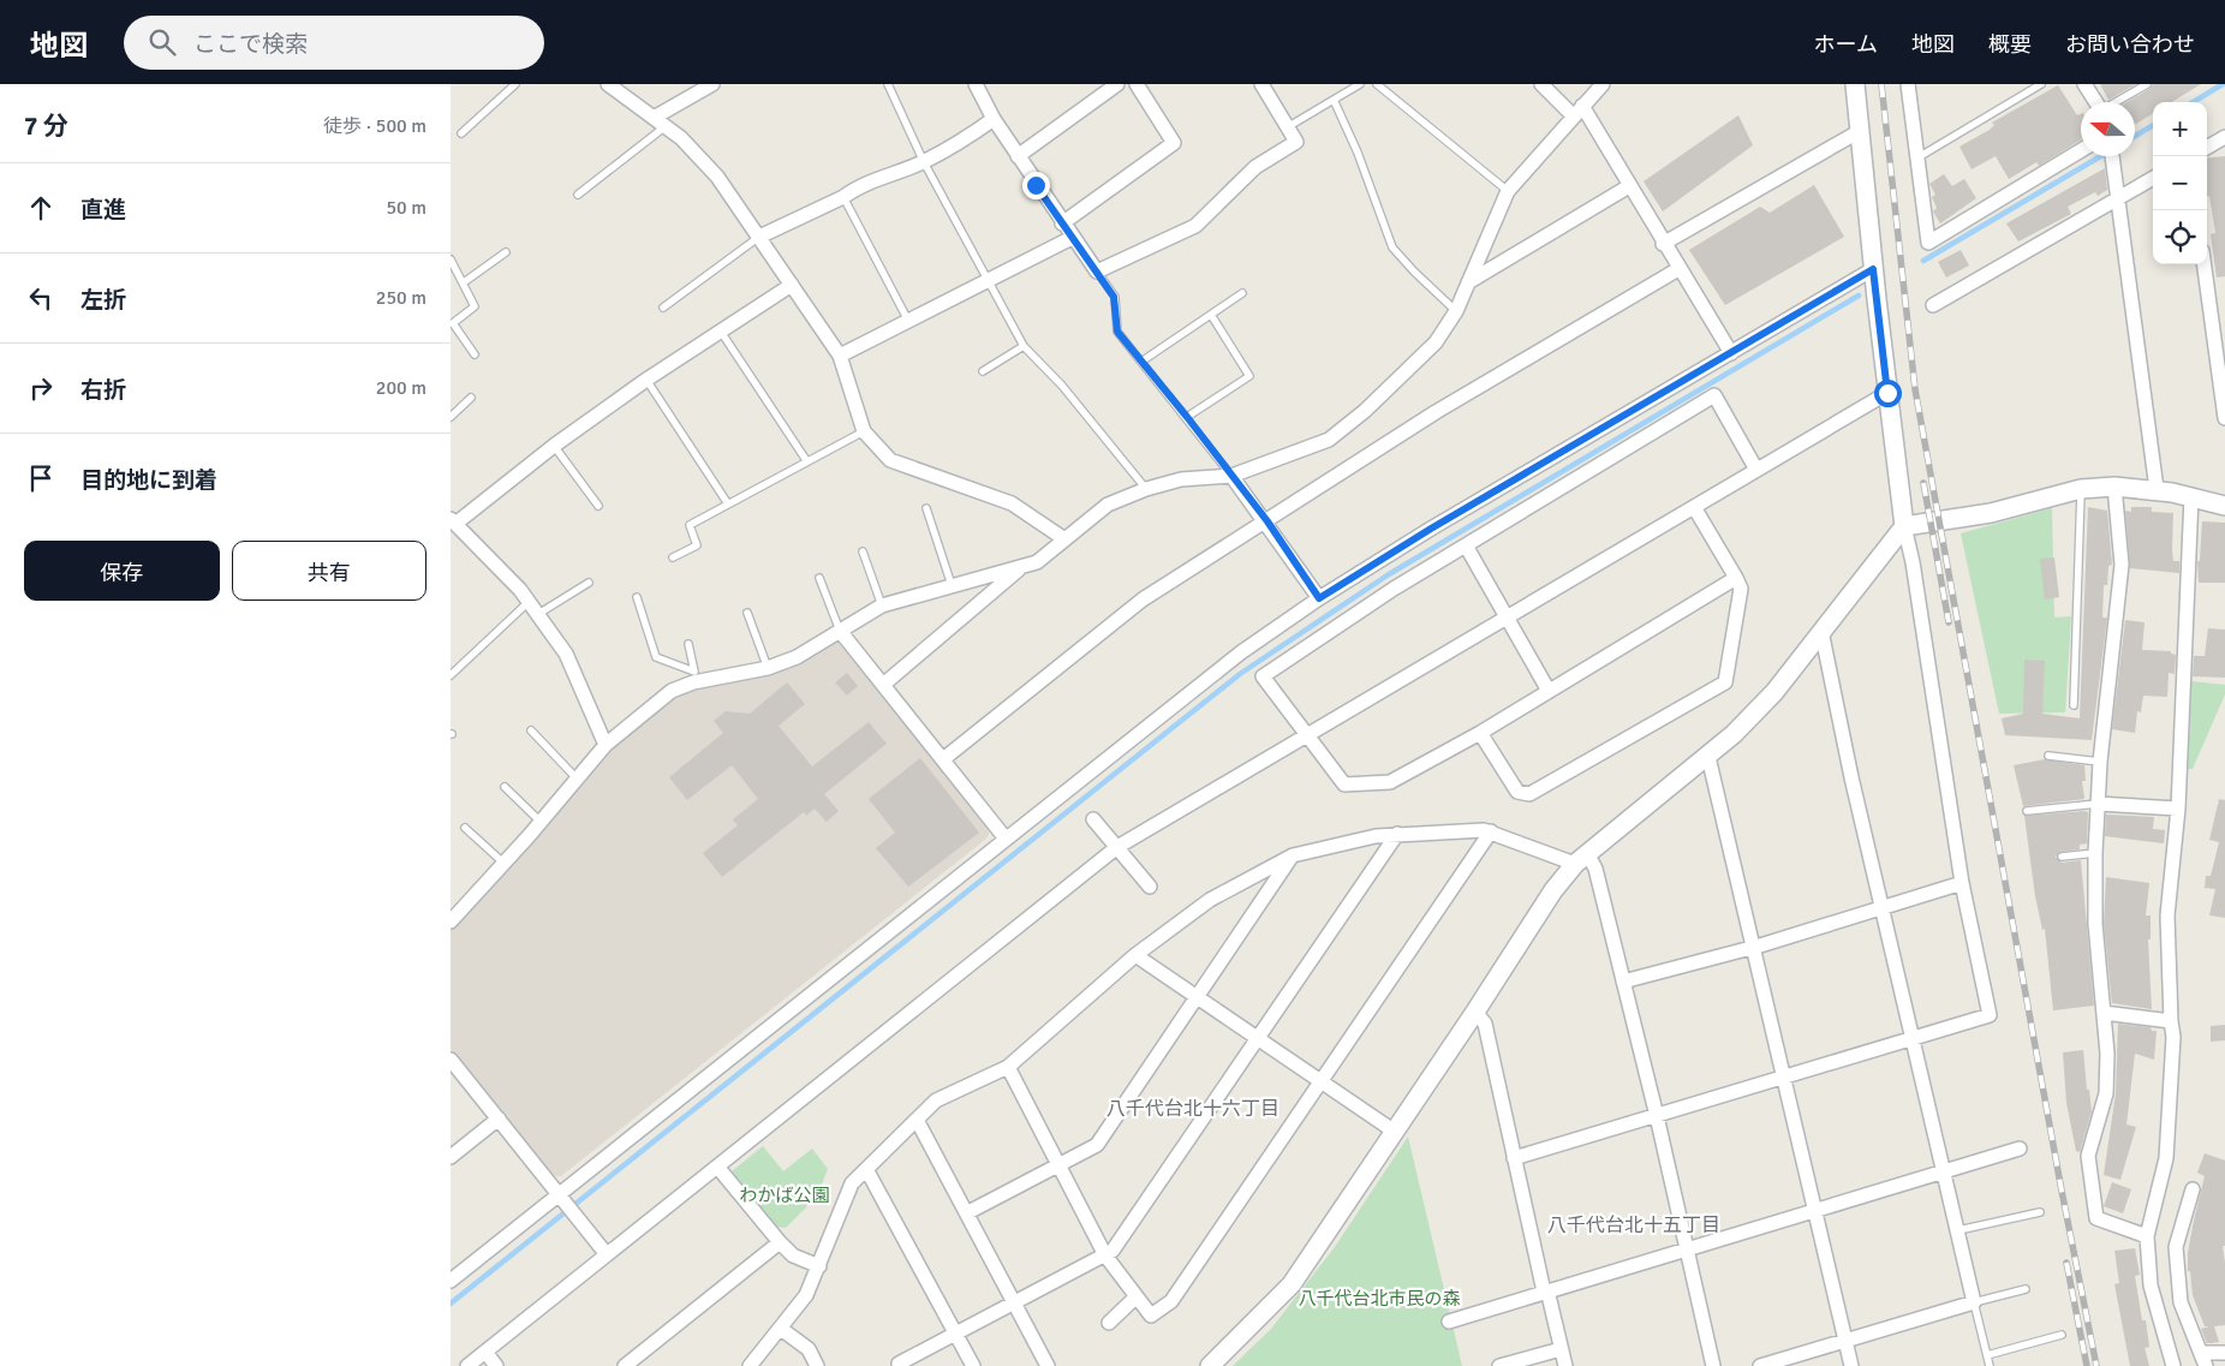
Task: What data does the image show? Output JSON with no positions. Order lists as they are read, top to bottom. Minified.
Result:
{"districts":["八千代台北十六丁目","八千代台北十五丁目"],"parks":["わかば公園","八千代台北市民の森"],"north":"left","page":{"header":"地図","search":"ここで検索","nav":["ホーム","地図","概要","お問い合わせ"],"heading":["7 分","徒歩 · 500 m"],"map_buttons":["+","−"],"list":[["直進","50 m"],["左折","250 m"],["右折","200 m"],"目的地に到着"],"buttons":["保存","共有"]}}
